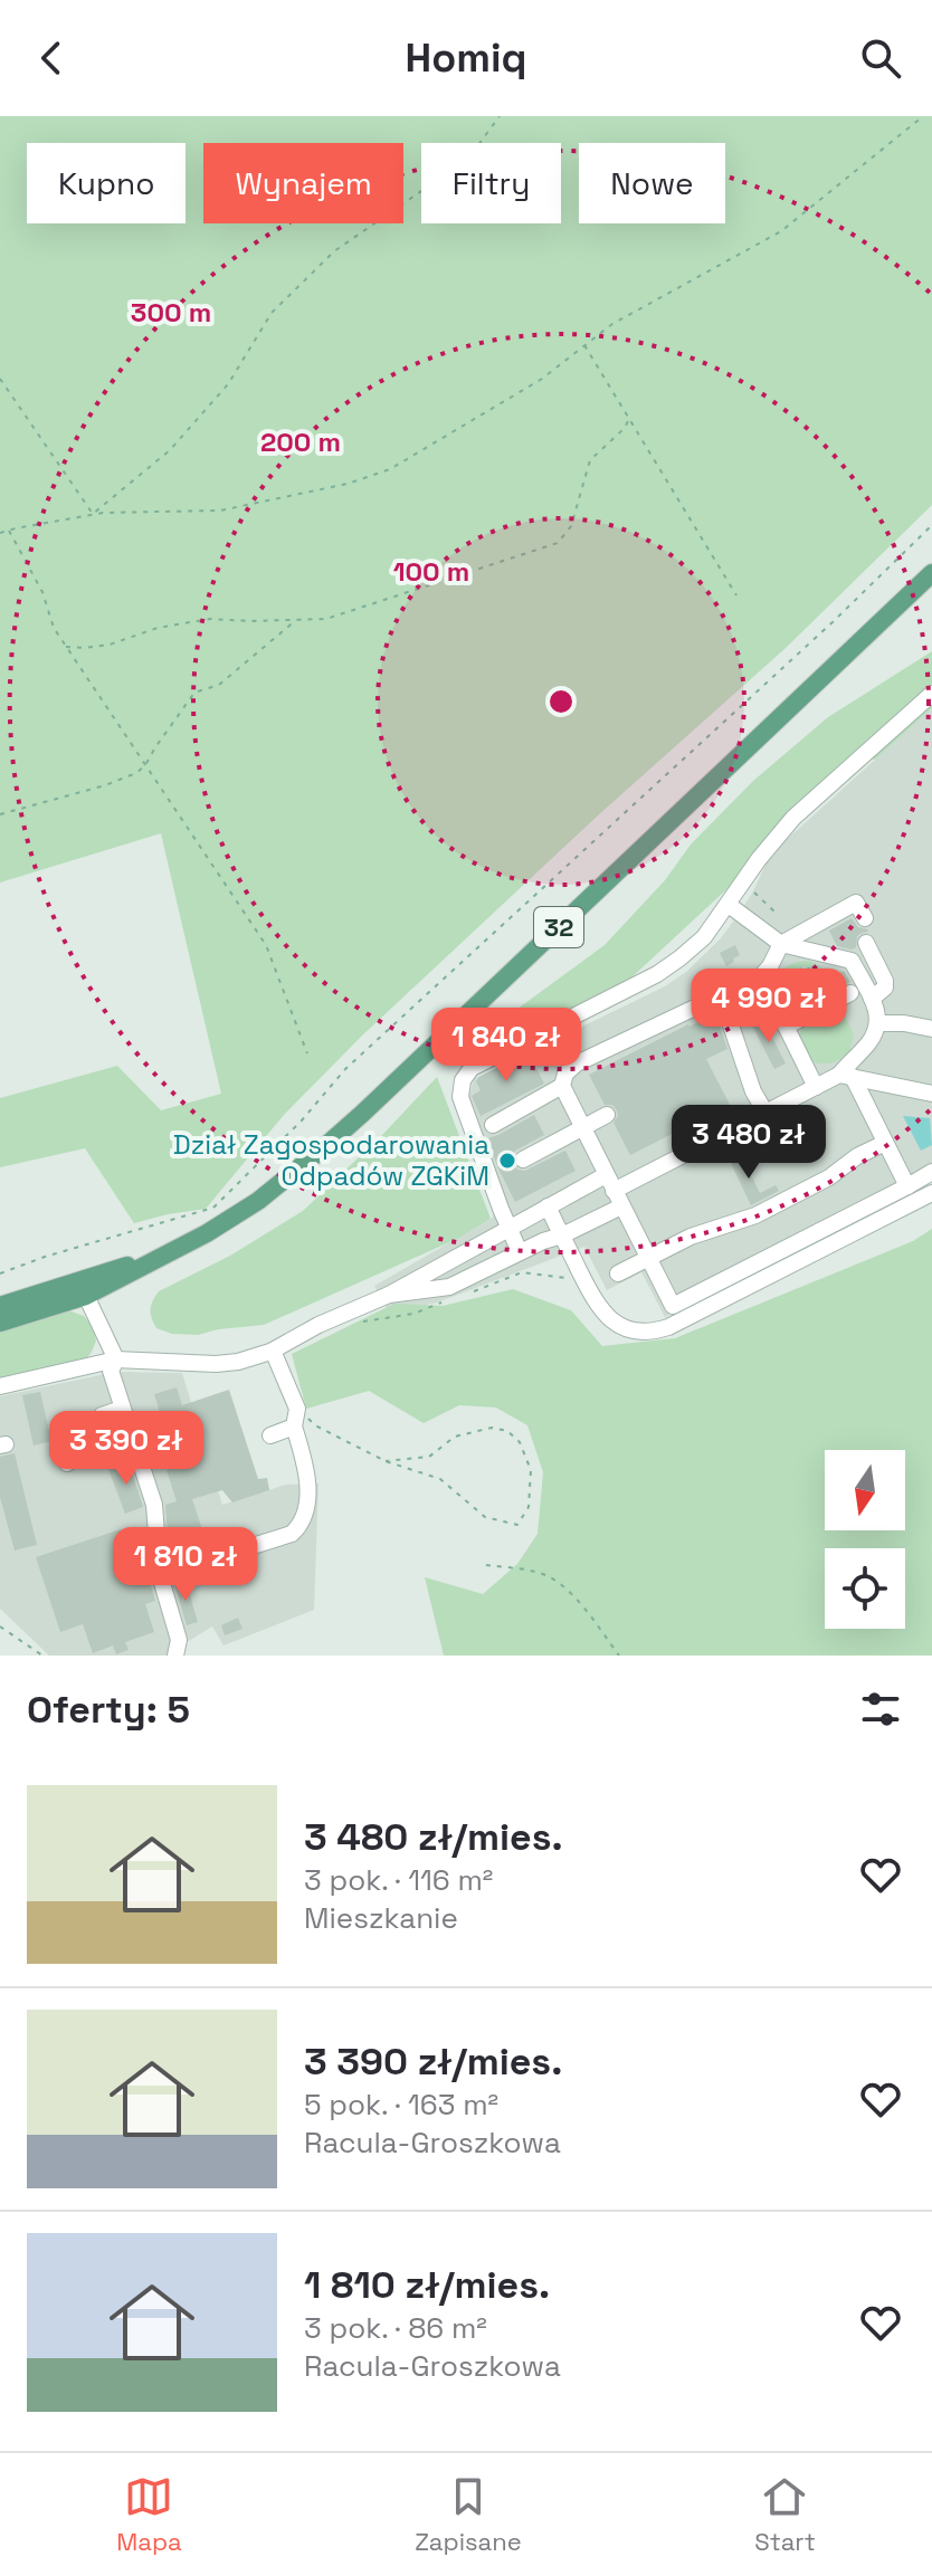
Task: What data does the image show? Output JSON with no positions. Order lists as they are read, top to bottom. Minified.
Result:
{"streets":{"main road":["32"]},"places":["Dział Zagospodarowania Odpadów ZGKiM"],"north":"bottom","page":{"header":"Homiq","chip":["Kupno","Wynajem","Filtry","Nowe"],"price":["4 990 zł","1 840 zł","3 480 zł","3 390 zł","1 810 zł"],"heading":"Oferty: 5","list":[{"name":"3 480 zł/mies.","note":"3 pok. · 116 m² · Mieszkanie"},{"name":"3 390 zł/mies.","note":"5 pok. · 163 m² · Racula-Groszkowa"},{"name":"1 810 zł/mies.","note":"3 pok. · 86 m² · Racula-Groszkowa"}],"tabs":["Mapa","Zapisane","Start"]},"rings":["300 m","200 m","100 m"]}
